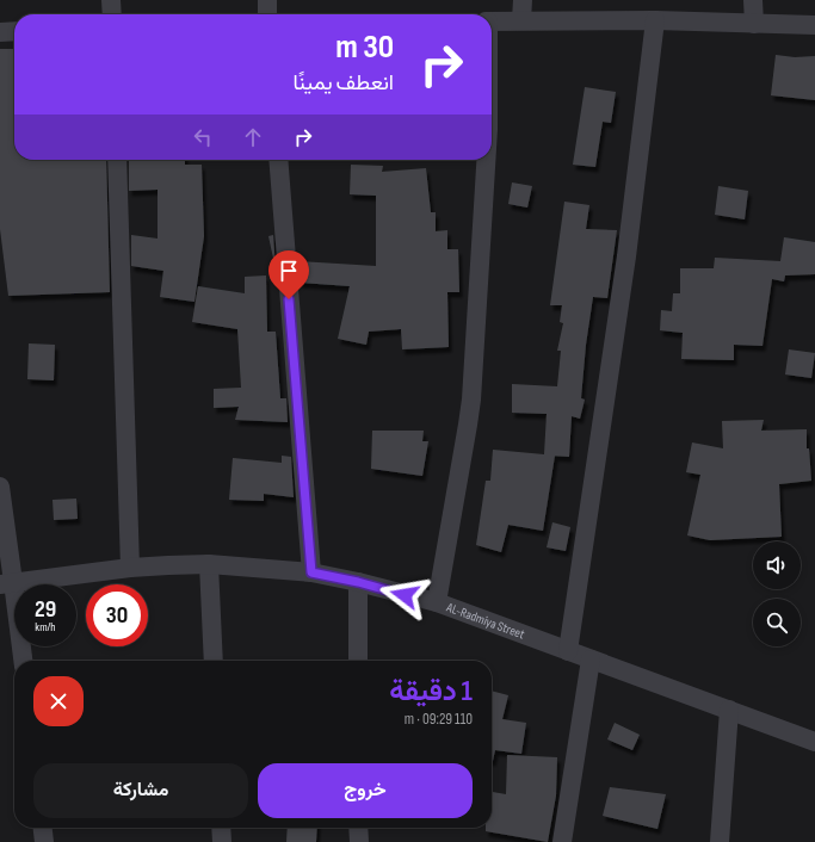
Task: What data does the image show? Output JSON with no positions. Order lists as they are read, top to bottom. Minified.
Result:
{"streets":{"street":["AL-Radmiya Street"]},"page":{"turn":["30 m","انعطف يمينًا"],"speed":"29 km/h","limit":"30","heading":["1 دقيقة","110 m · 09:29"],"buttons":["خروج","مشاركة"]}}
